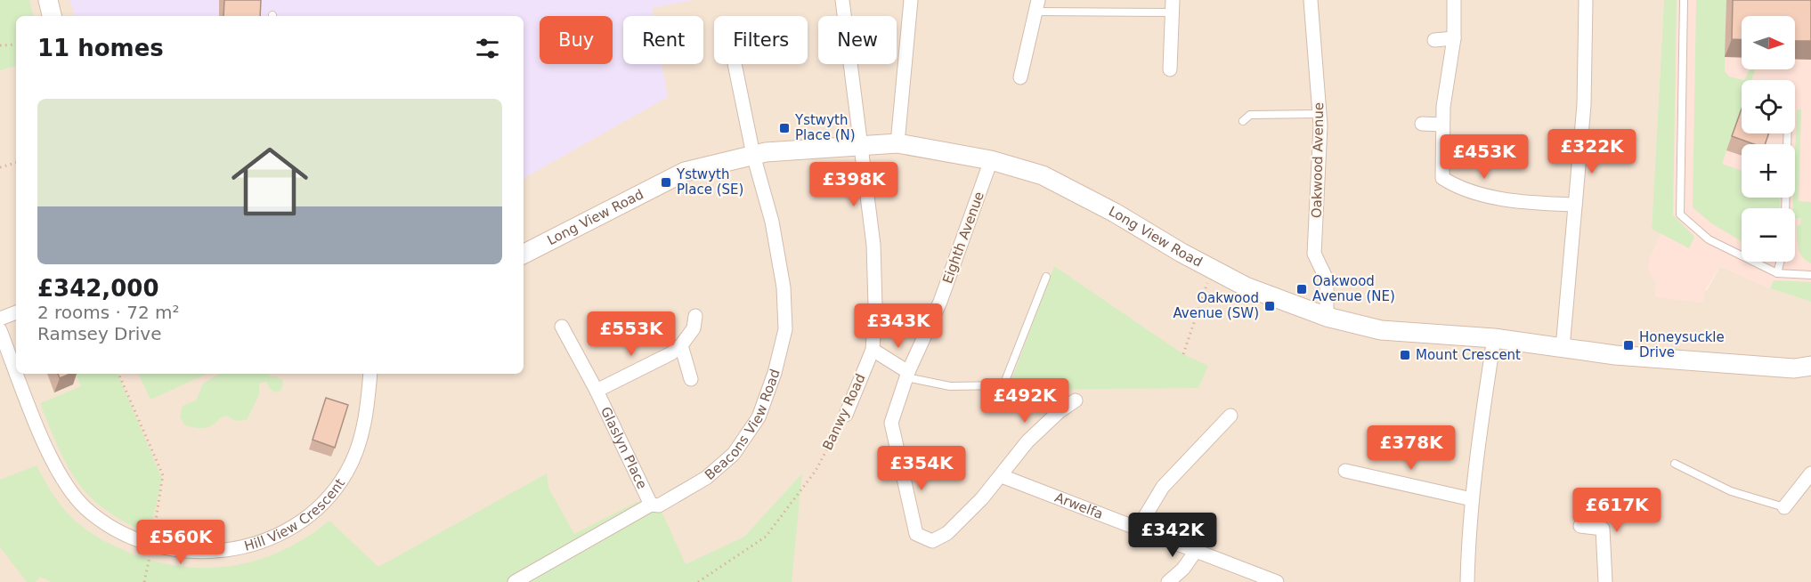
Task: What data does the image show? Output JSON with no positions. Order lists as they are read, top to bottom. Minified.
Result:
{"streets":{"street":["Oakwood Avenue","Long View Road","Eighth Avenue","Banwy Road","Beacons View Road","Glaslyn Place","Arwelfa","Hill View Crescent"]},"crossings":[["Oakwood Avenue","Long View Road"],["Long View Road","Eighth Avenue"],["Long View Road","Banwy Road"],["Long View Road","Beacons View Road"],["Eighth Avenue","Arwelfa"],["Beacons View Road","Glaslyn Place"]],"places":{"transit":["Ystwyth Place (N)","Ystwyth Place (SE)","Oakwood Avenue (NE)","Oakwood Avenue (SW)","Honeysuckle Drive","Mount Crescent"]},"north":"right","page":{"map_buttons":["+","−"],"chip":["Buy","Rent","Filters","New"],"heading":"11 homes","list":[{"name":"£342,000","note":"2 rooms · 72 m² · Ramsey Drive"}],"price":["£322K","£453K","£398K","£343K","£553K","£492K","£378K","£354K","£617K","£342K","£560K"]}}
